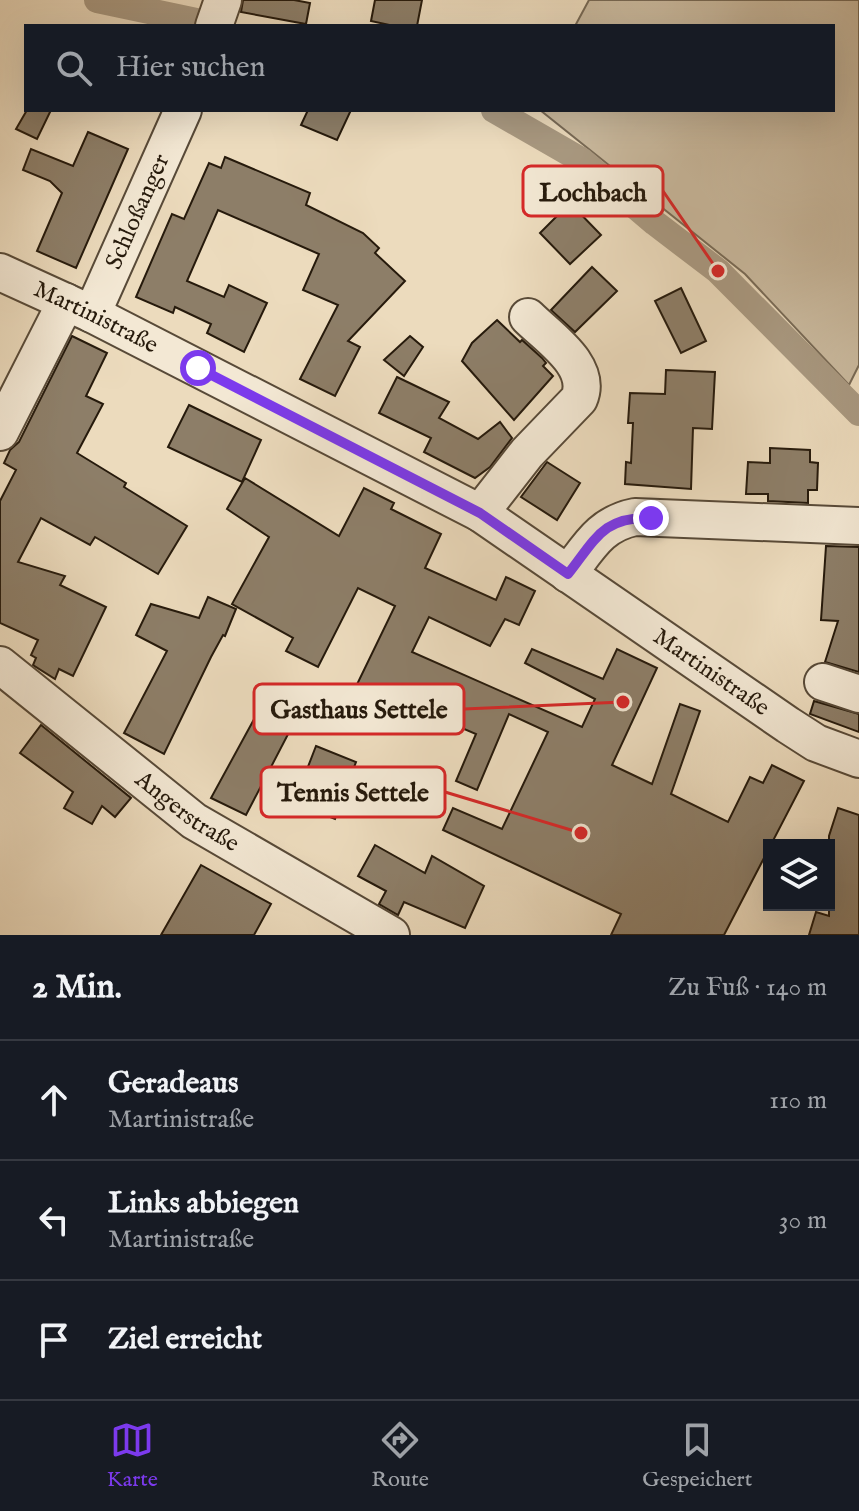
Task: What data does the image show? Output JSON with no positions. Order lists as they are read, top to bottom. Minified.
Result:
{"streets":{"street":["Schloßanger","Martinistraße","Angerstraße"]},"crossings":[["Schloßanger","Martinistraße"]],"places":["Lochbach","Gasthaus Settele","Tennis Settele"],"page":{"search":"Hier suchen","heading":["2 Min.","Zu Fuß · 140 m"],"list":[["Geradeaus","Martinistraße","110 m"],["Links abbiegen","Martinistraße","30 m"],"Ziel erreicht"],"nav":["Karte","Route","Gespeichert"]}}
